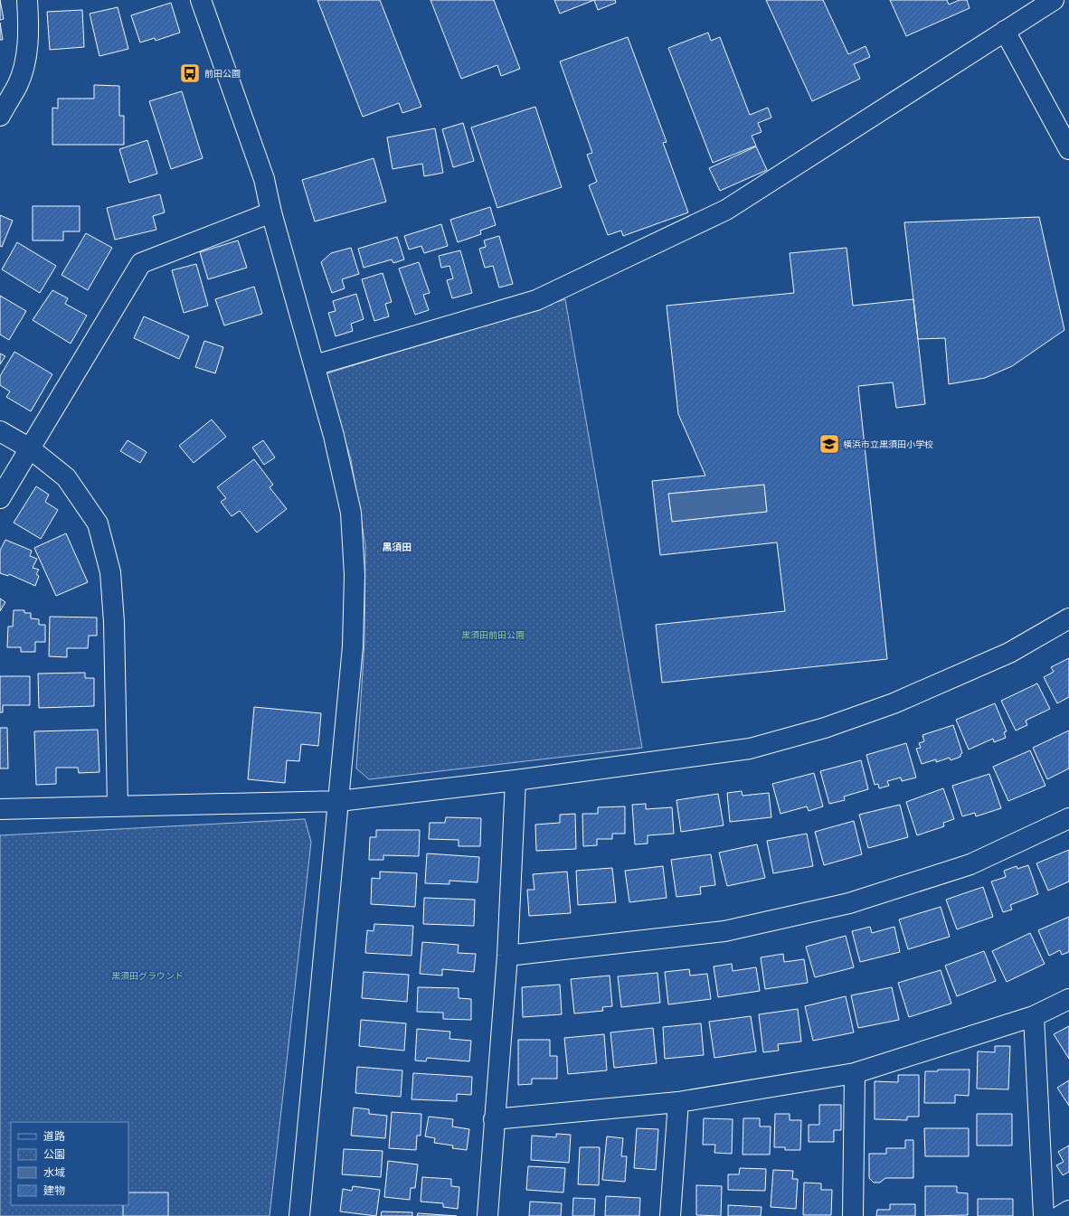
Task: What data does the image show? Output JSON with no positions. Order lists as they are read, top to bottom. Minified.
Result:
{"districts":["黒須田"],"parks":["黒須田前田公園","黒須田グラウンド"],"places":{"bus stop":["前田公園"],"school or university":["横浜市立黒須田小学校"]},"legend":["道路","公園","水域","建物"]}
